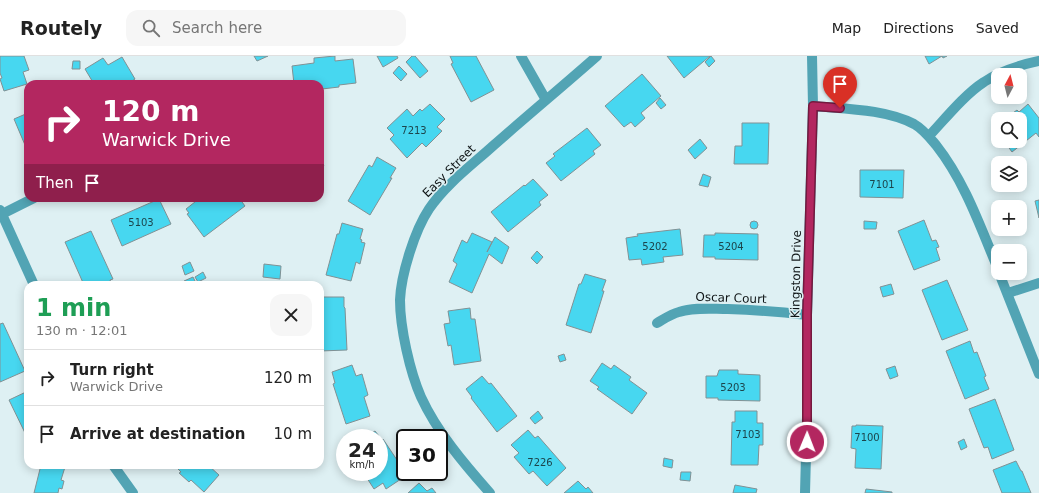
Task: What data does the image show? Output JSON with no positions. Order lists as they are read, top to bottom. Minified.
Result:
{"streets":{"street":["Easy Street","Kingston Drive","Oscar Court"]},"crossings":[["Kingston Drive","Oscar Court"]],"house_numbers":["7213","7101","5103","5202","5204","5203","7103","7100","7226"],"north":"top","page":{"header":"Routely","search":"Search here","nav":["Map","Directions","Saved"],"map_buttons":["+","−"],"turn":["120 m","Warwick Drive"],"then":"Then","heading":["1 min","130 m · 12:01"],"list":[{"name":"Turn right","note":"Warwick Drive","value":"120 m"},{"name":"Arrive at destination","value":"10 m"}],"speed":"24 km/h","limit":"30"}}
